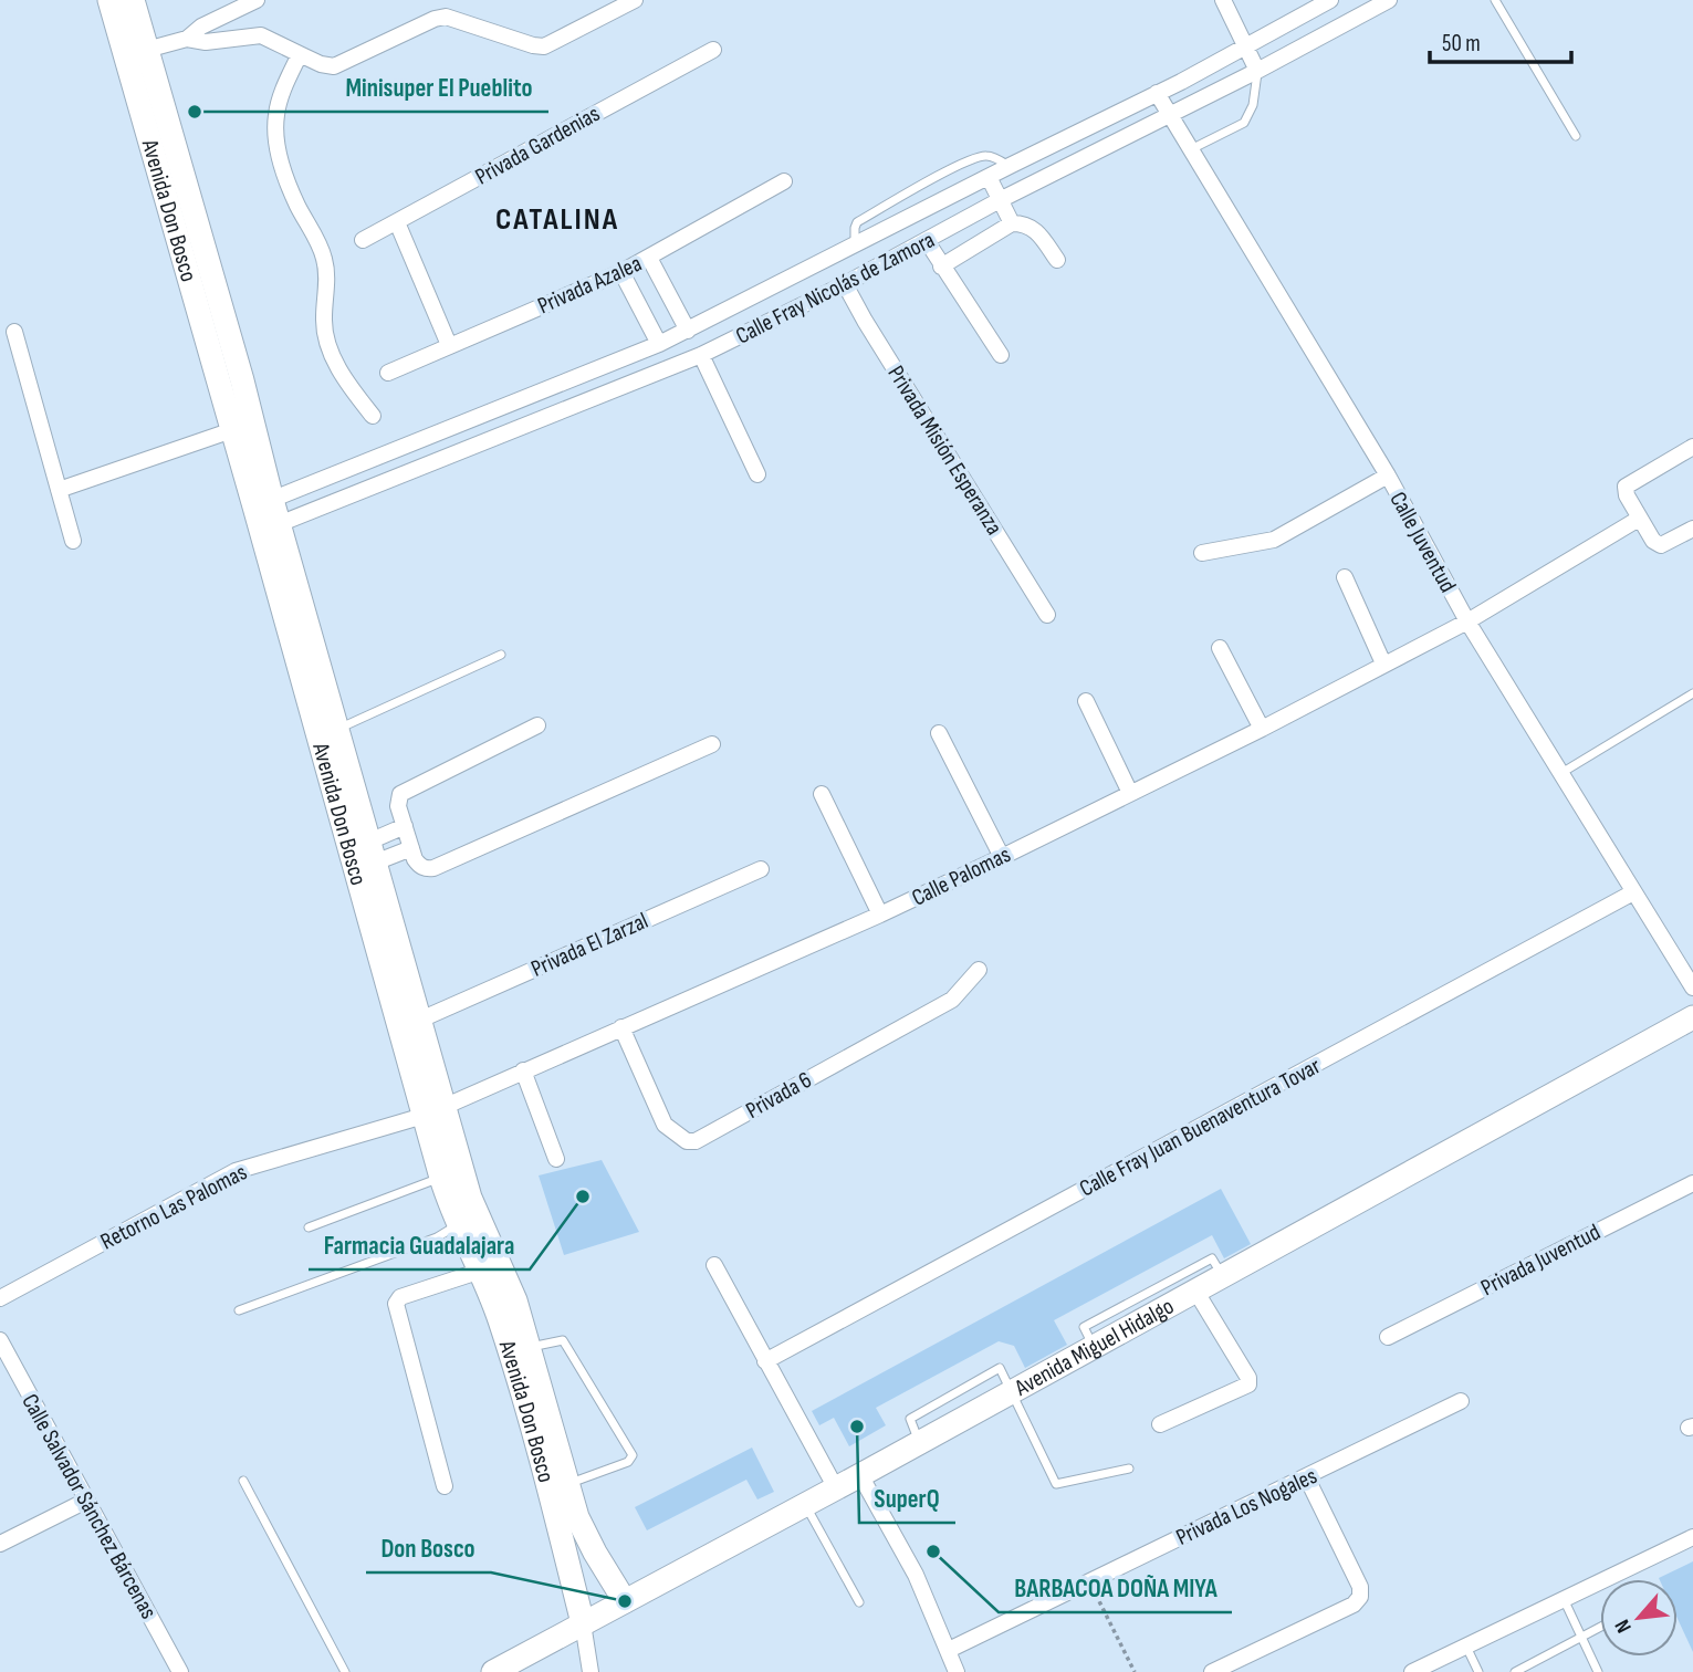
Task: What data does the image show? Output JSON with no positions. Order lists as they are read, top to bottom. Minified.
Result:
{"streets":{"street":["Privada Gardenias","Avenida Don Bosco","Privada Azalea","Calle Fray Nicolás de Zamora","Privada Misión Esperanza","Calle Juventud","Calle Palomas","Privada El Zarzal","Privada 6","Calle Fray Juan Buenaventura Tovar","Retorno Las Palomas","Privada Juventud","Avenida Miguel Hidalgo","Calle Salvador Sánchez Bárcenas","Privada Los Nogales"]},"crossings":[["Avenida Don Bosco","Calle Fray Nicolás de Zamora"],["Avenida Don Bosco","Calle Palomas"],["Avenida Don Bosco","Privada El Zarzal"],["Avenida Don Bosco","Retorno Las Palomas"],["Avenida Don Bosco","Avenida Miguel Hidalgo"],["Calle Fray Nicolás de Zamora","Privada Misión Esperanza"],["Calle Fray Nicolás de Zamora","Calle Juventud"],["Calle Juventud","Calle Palomas"],["Calle Juventud","Calle Fray Juan Buenaventura Tovar"],["Calle Palomas","Privada 6"],["Calle Palomas","Retorno Las Palomas"]],"districts":["CATALINA"],"places":["Minisuper El Pueblito","Farmacia Guadalajara","SuperQ","BARBACOA DOÑA MIYA","Don Bosco"],"scale_bar":"50 m","north":"bottom left"}
